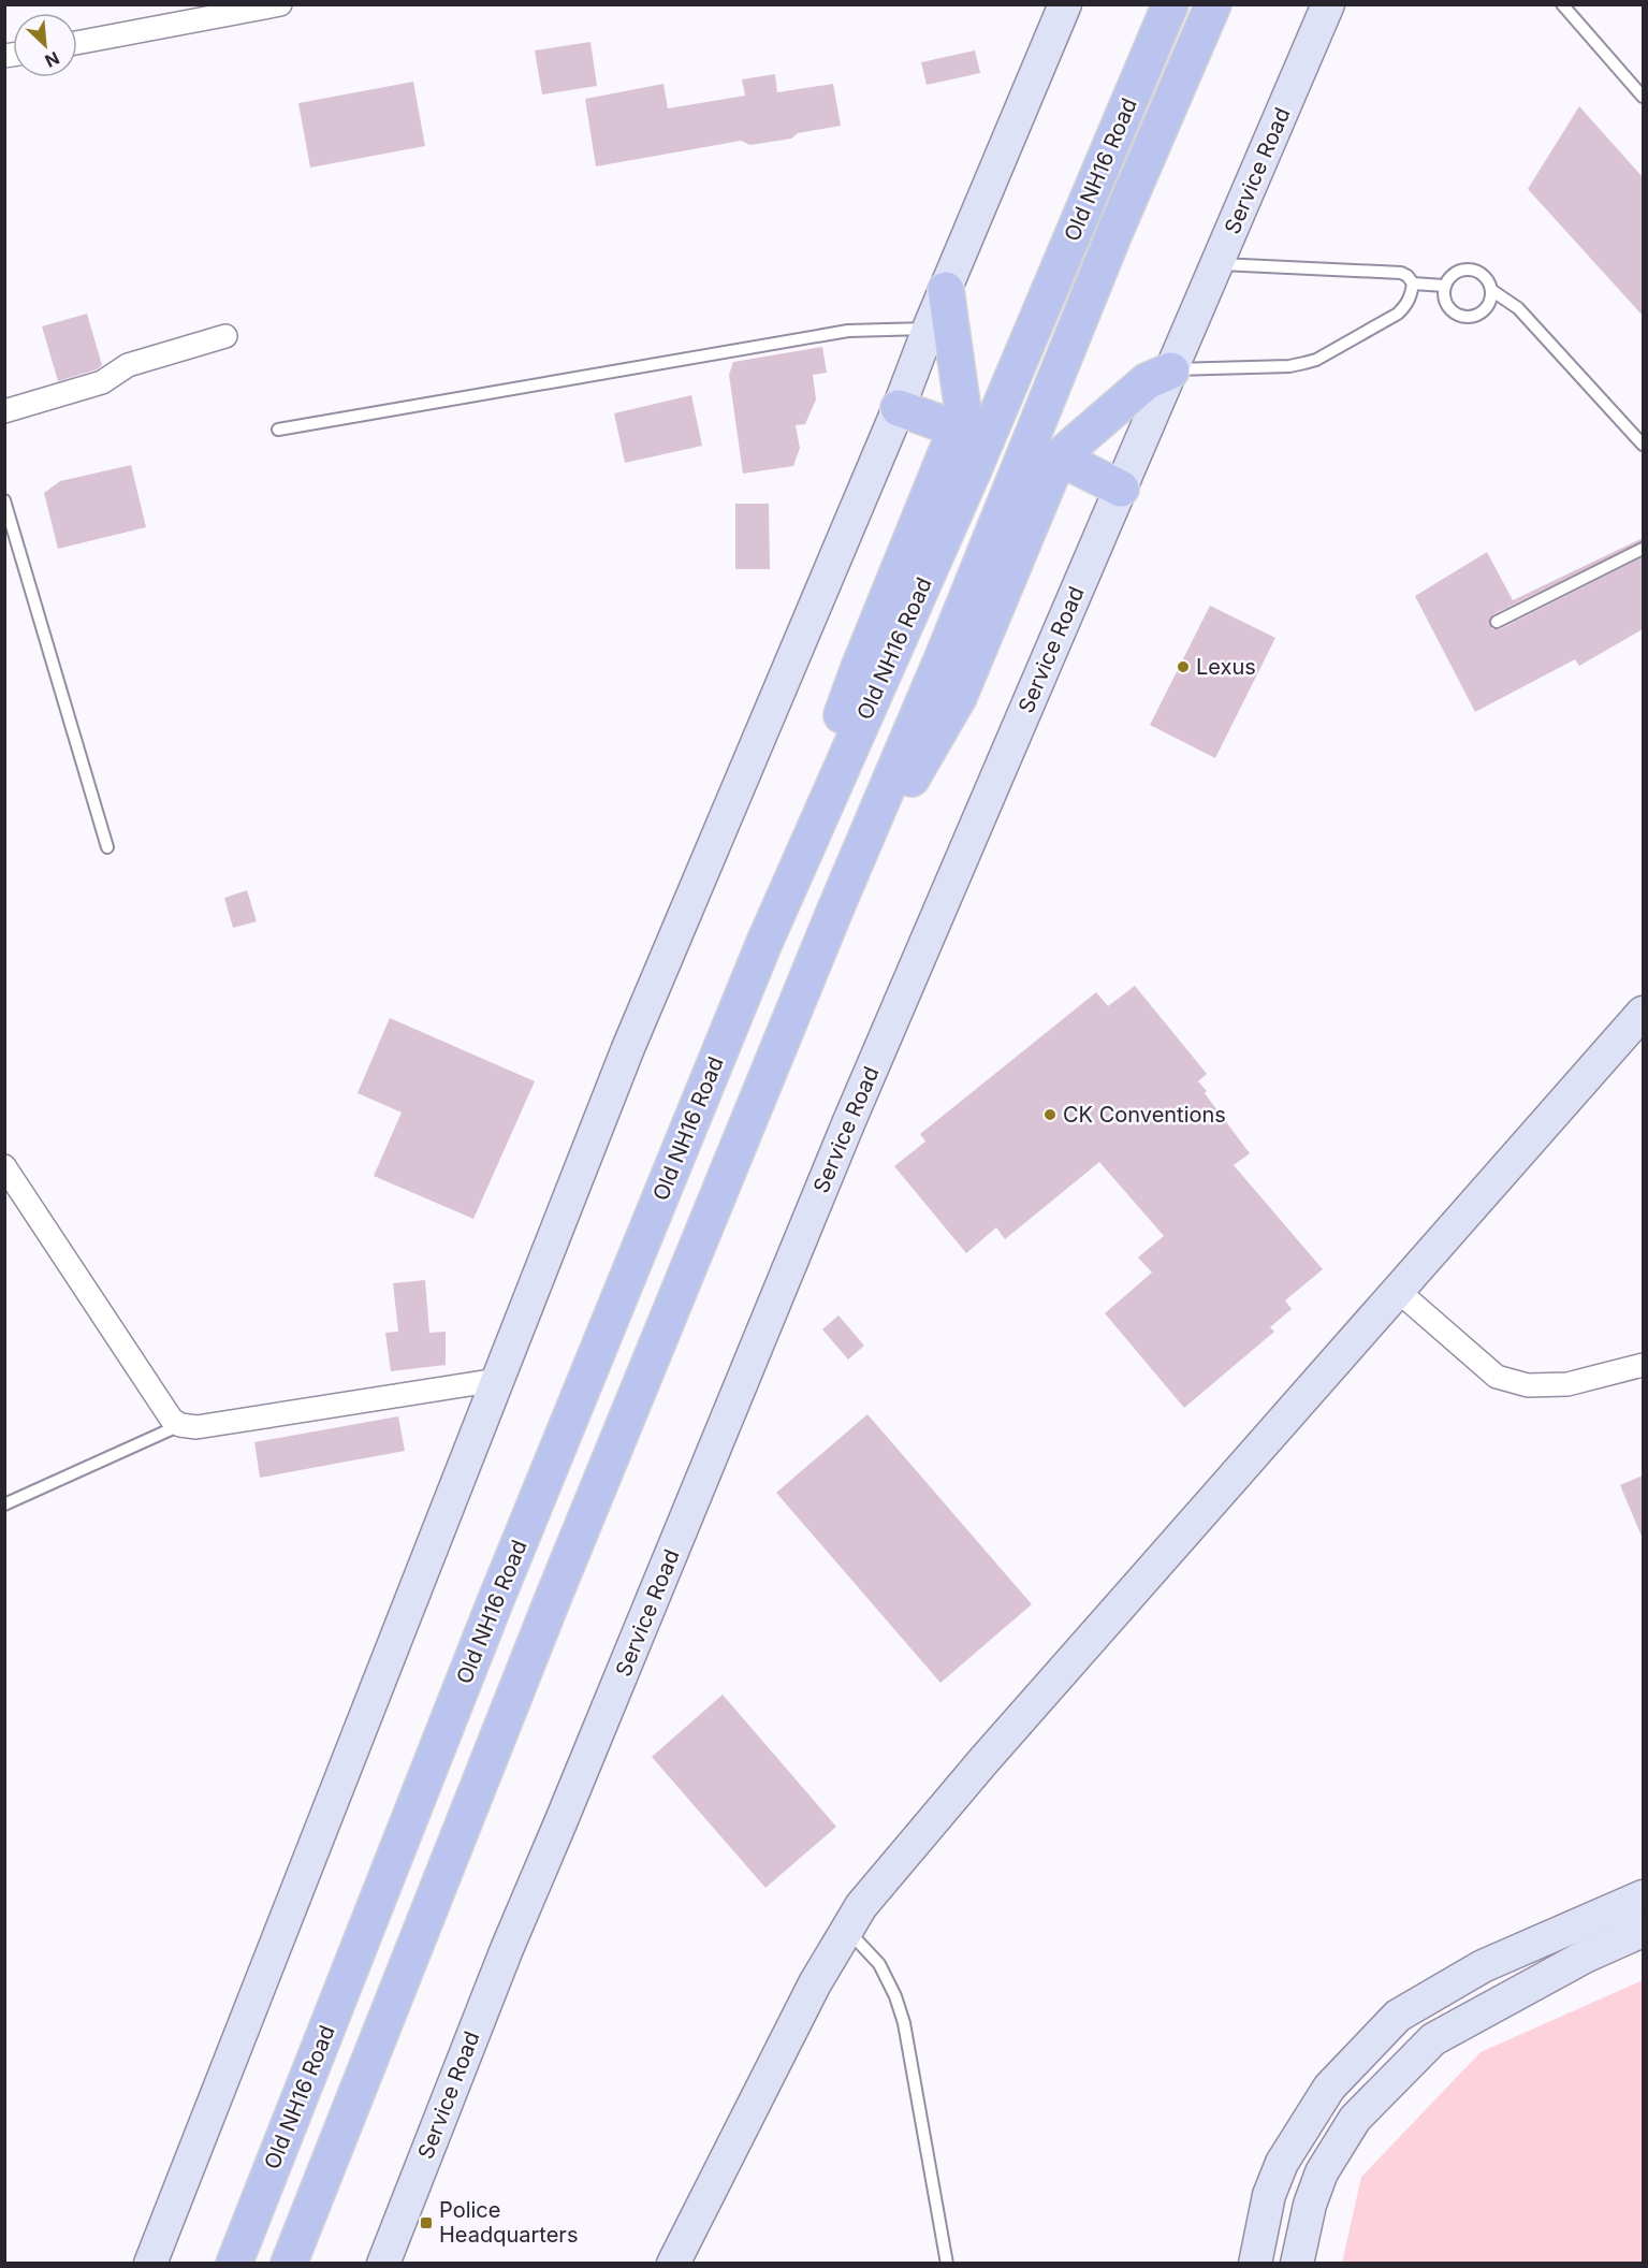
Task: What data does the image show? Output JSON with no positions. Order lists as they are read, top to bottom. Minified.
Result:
{"streets":{"main road":["Old NH16 Road"],"street":["Service Road"]},"places":{"other":["Lexus","CK Conventions"],"transit":["Police Headquarters"]},"north":"bottom right"}
